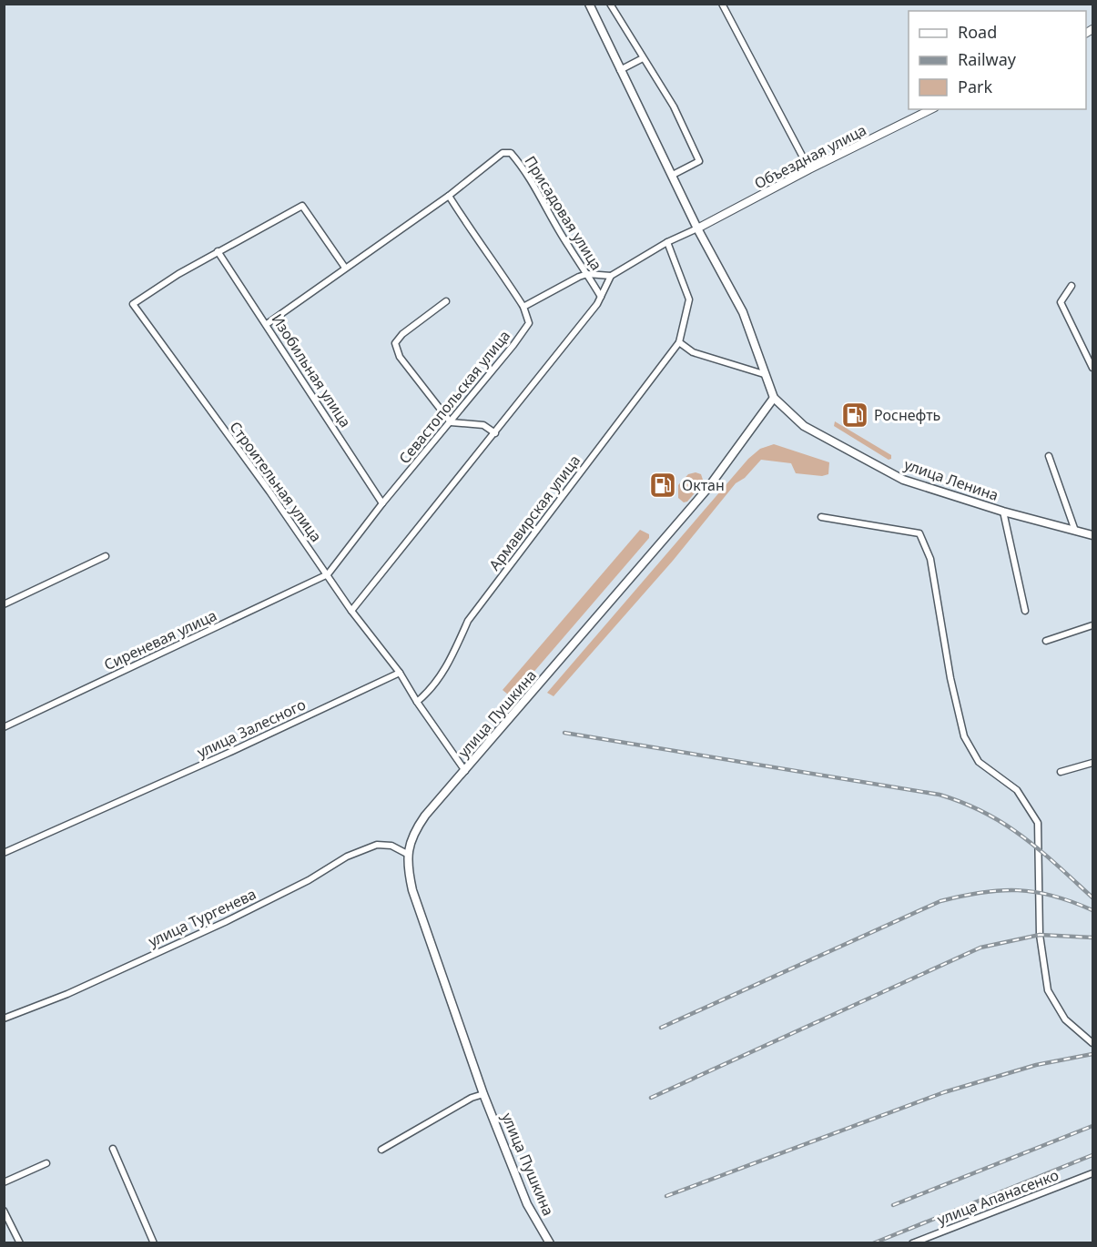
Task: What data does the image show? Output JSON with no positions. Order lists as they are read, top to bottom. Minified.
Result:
{"streets":{"main road":["улица Ленина","улица Пушкина"],"street":["Объездная улица","Присадовая улица","Изобильная улица","Севастопольская улица","Строительная улица","Армавирская улица","Сиреневая улица","улица Залесного","улица Тургенева","улица Апанасенко"]},"crossings":[["Присадовая улица","Изобильная улица"],["Изобильная улица","Севастопольская улица"],["Изобильная улица","Строительная улица"],["Севастопольская улица","Строительная улица"],["Севастопольская улица","Сиреневая улица"],["улица Ленина","улица Пушкина"],["Строительная улица","Сиреневая улица"],["Строительная улица","улица Залесного"],["улица Пушкина","улица Тургенева"]],"places":{"fuel station":["Роснефть","Октан"]},"legend":["Road","Railway","Park"]}
